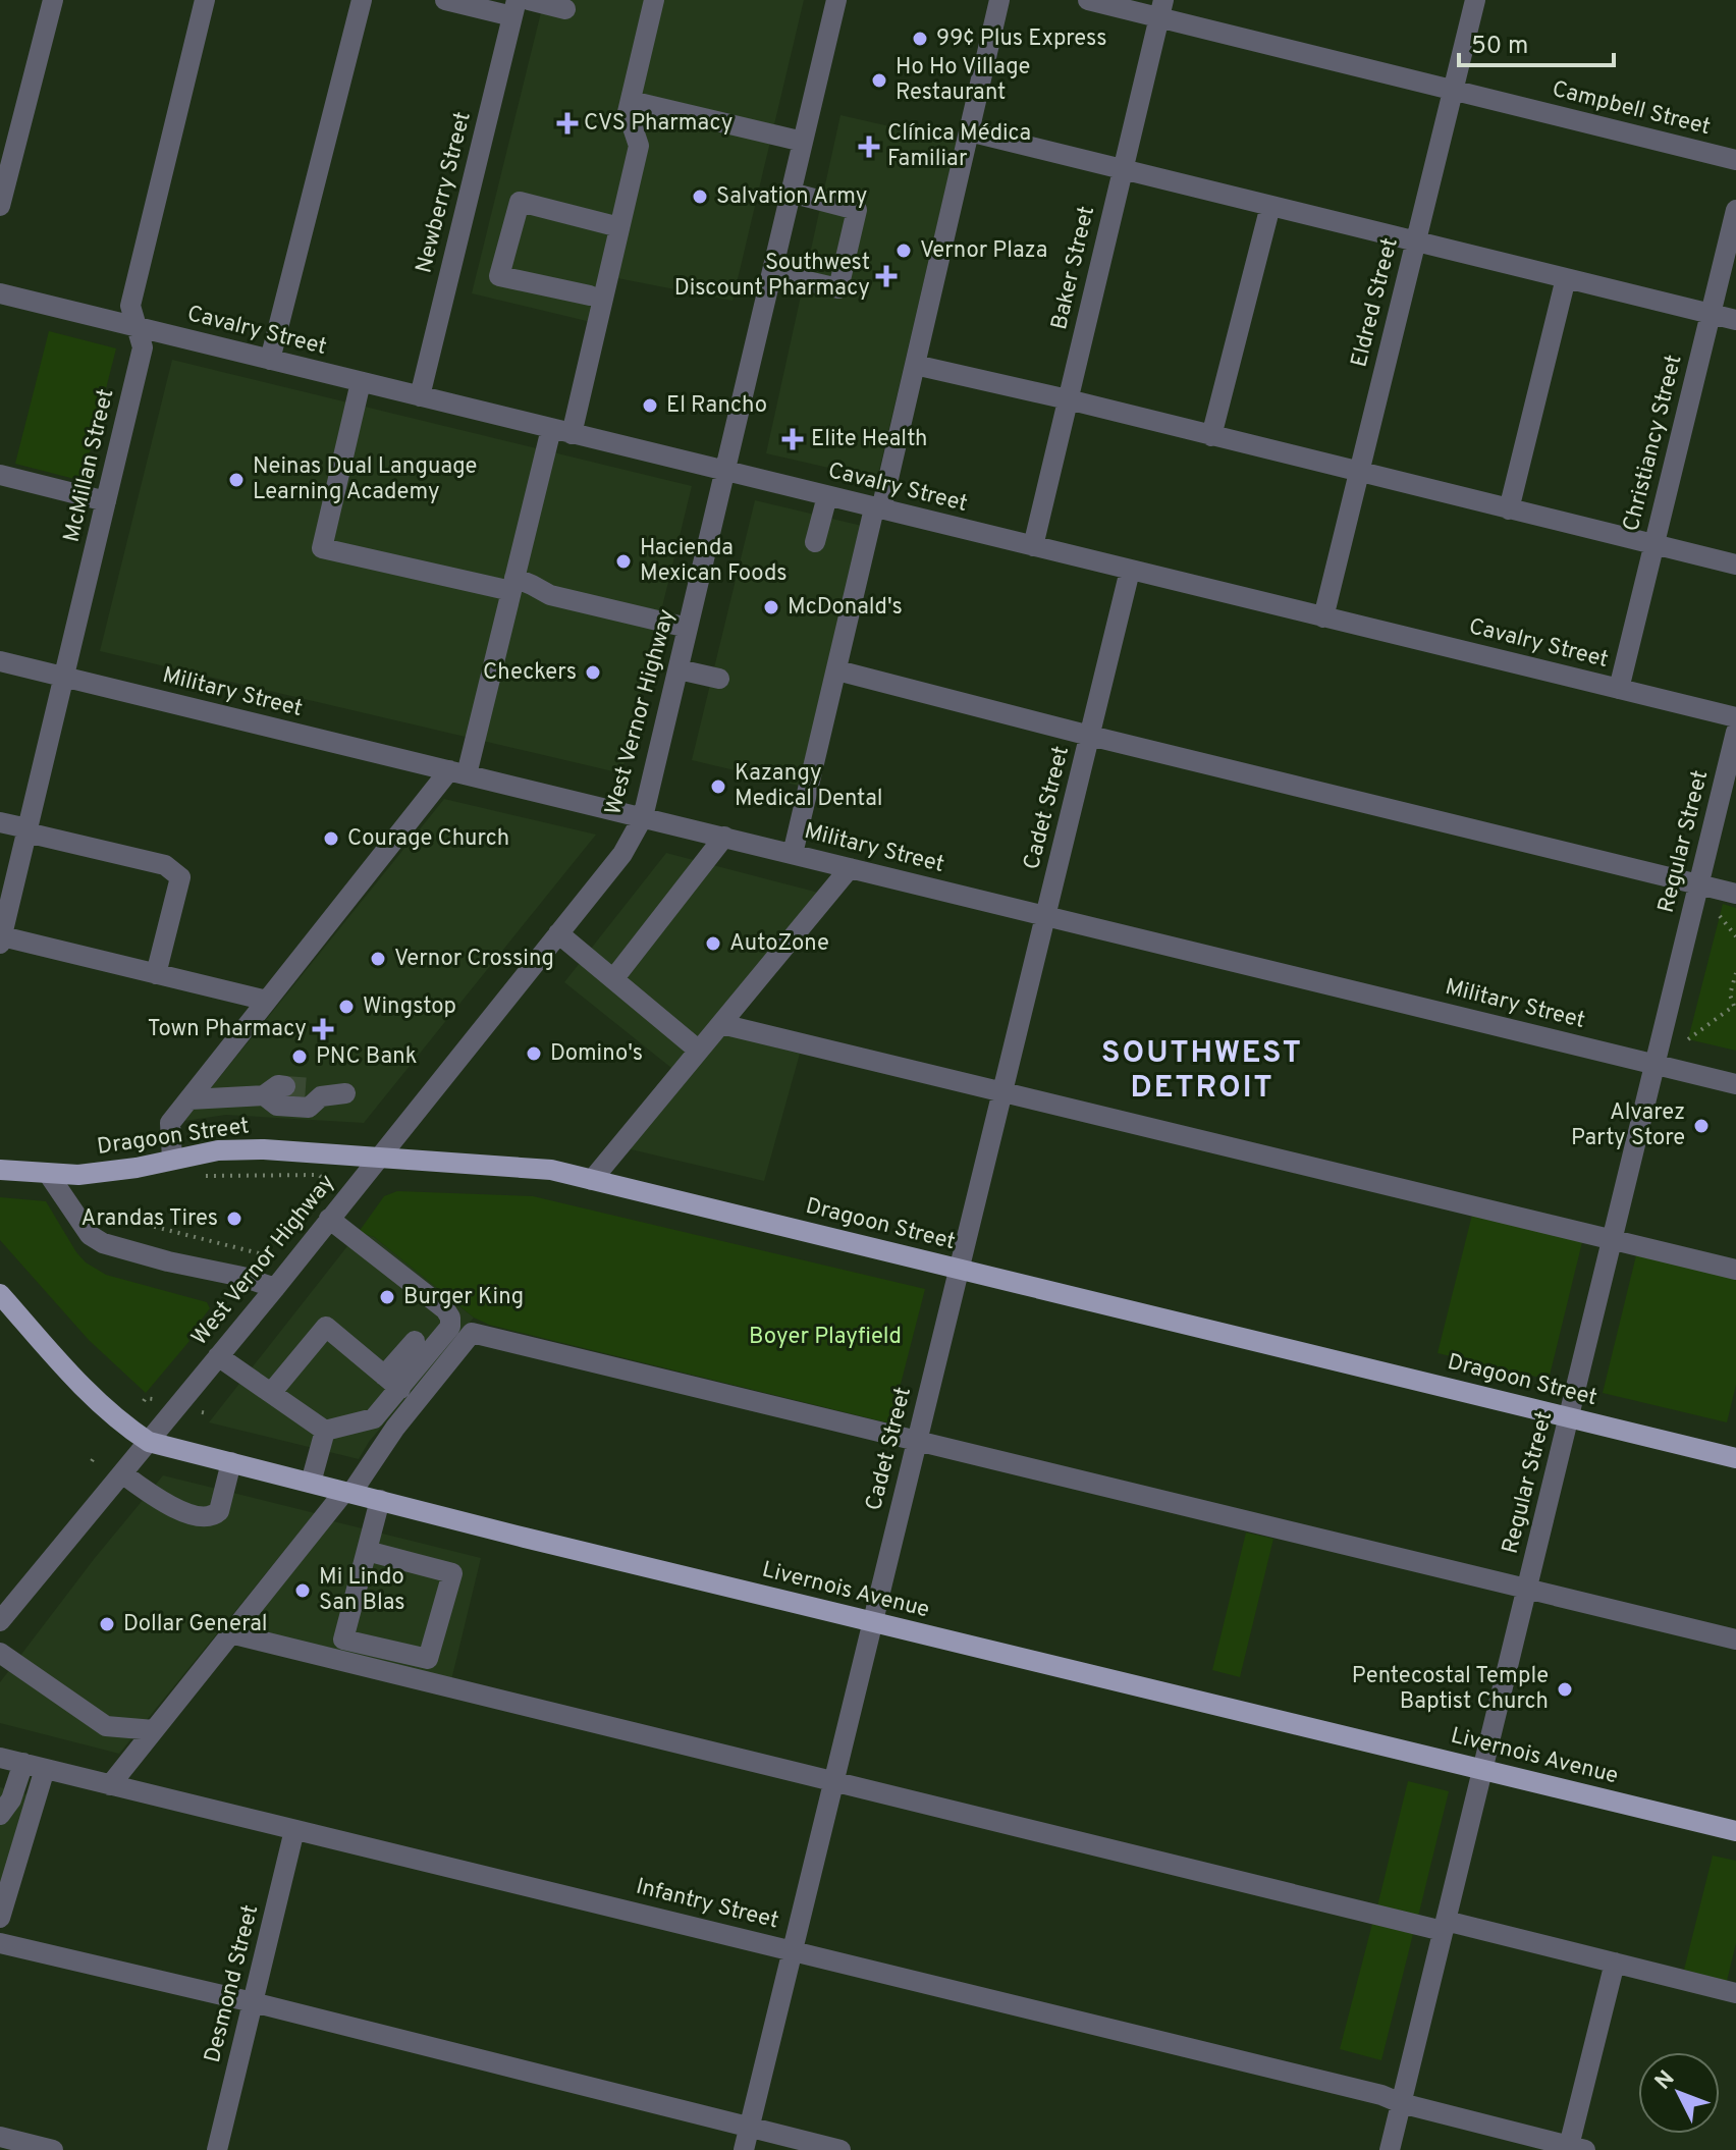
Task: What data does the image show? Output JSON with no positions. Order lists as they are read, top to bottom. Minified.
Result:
{"streets":{"main road":["Dragoon Street","Livernois Avenue"],"street":["Campbell Street","Newberry Street","Baker Street","Eldred Street","Cavalry Street","Christiancy Street","McMillan Street","Military Street","West Vernor Highway","Cadet Street","Regular Street","Infantry Street","Desmond Street"]},"crossings":[["Campbell Street","Baker Street"],["Campbell Street","Eldred Street"],["Newberry Street","Cavalry Street"],["Baker Street","Cavalry Street"],["Eldred Street","Cavalry Street"],["Cavalry Street","Christiancy Street"],["Cavalry Street","McMillan Street"],["Cavalry Street","West Vernor Highway"],["Cavalry Street","Cadet Street"],["McMillan Street","Military Street"],["Military Street","West Vernor Highway"],["Military Street","Cadet Street"],["Military Street","Regular Street"],["West Vernor Highway","Dragoon Street"],["West Vernor Highway","Livernois Avenue"],["Cadet Street","Dragoon Street"],["Cadet Street","Livernois Avenue"],["Cadet Street","Infantry Street"],["Regular Street","Dragoon Street"],["Regular Street","Livernois Avenue"],["Regular Street","Infantry Street"],["Infantry Street","Desmond Street"]],"districts":["SOUTHWEST DETROIT"],"parks":["Boyer Playfield"],"places":{"other":["99¢ Plus Express","Ho Ho Village Restaurant","Salvation Army","Vernor Plaza","El Rancho","Neinas Dual Language Learning Academy","Hacienda Mexican Foods","McDonald's","Checkers","Kazangy Medical Dental","Courage Church","AutoZone","Vernor Crossing","Wingstop","Domino's","PNC Bank","Alvarez Party Store","Arandas Tires","Burger King","Mi Lindo San Blas","Dollar General","Pentecostal Temple Baptist Church"],"health":["CVS Pharmacy","Clínica Médica Familiar","Southwest Discount Pharmacy","Elite Health","Town Pharmacy"]},"scale_bar":"50 m","north":"top left"}
